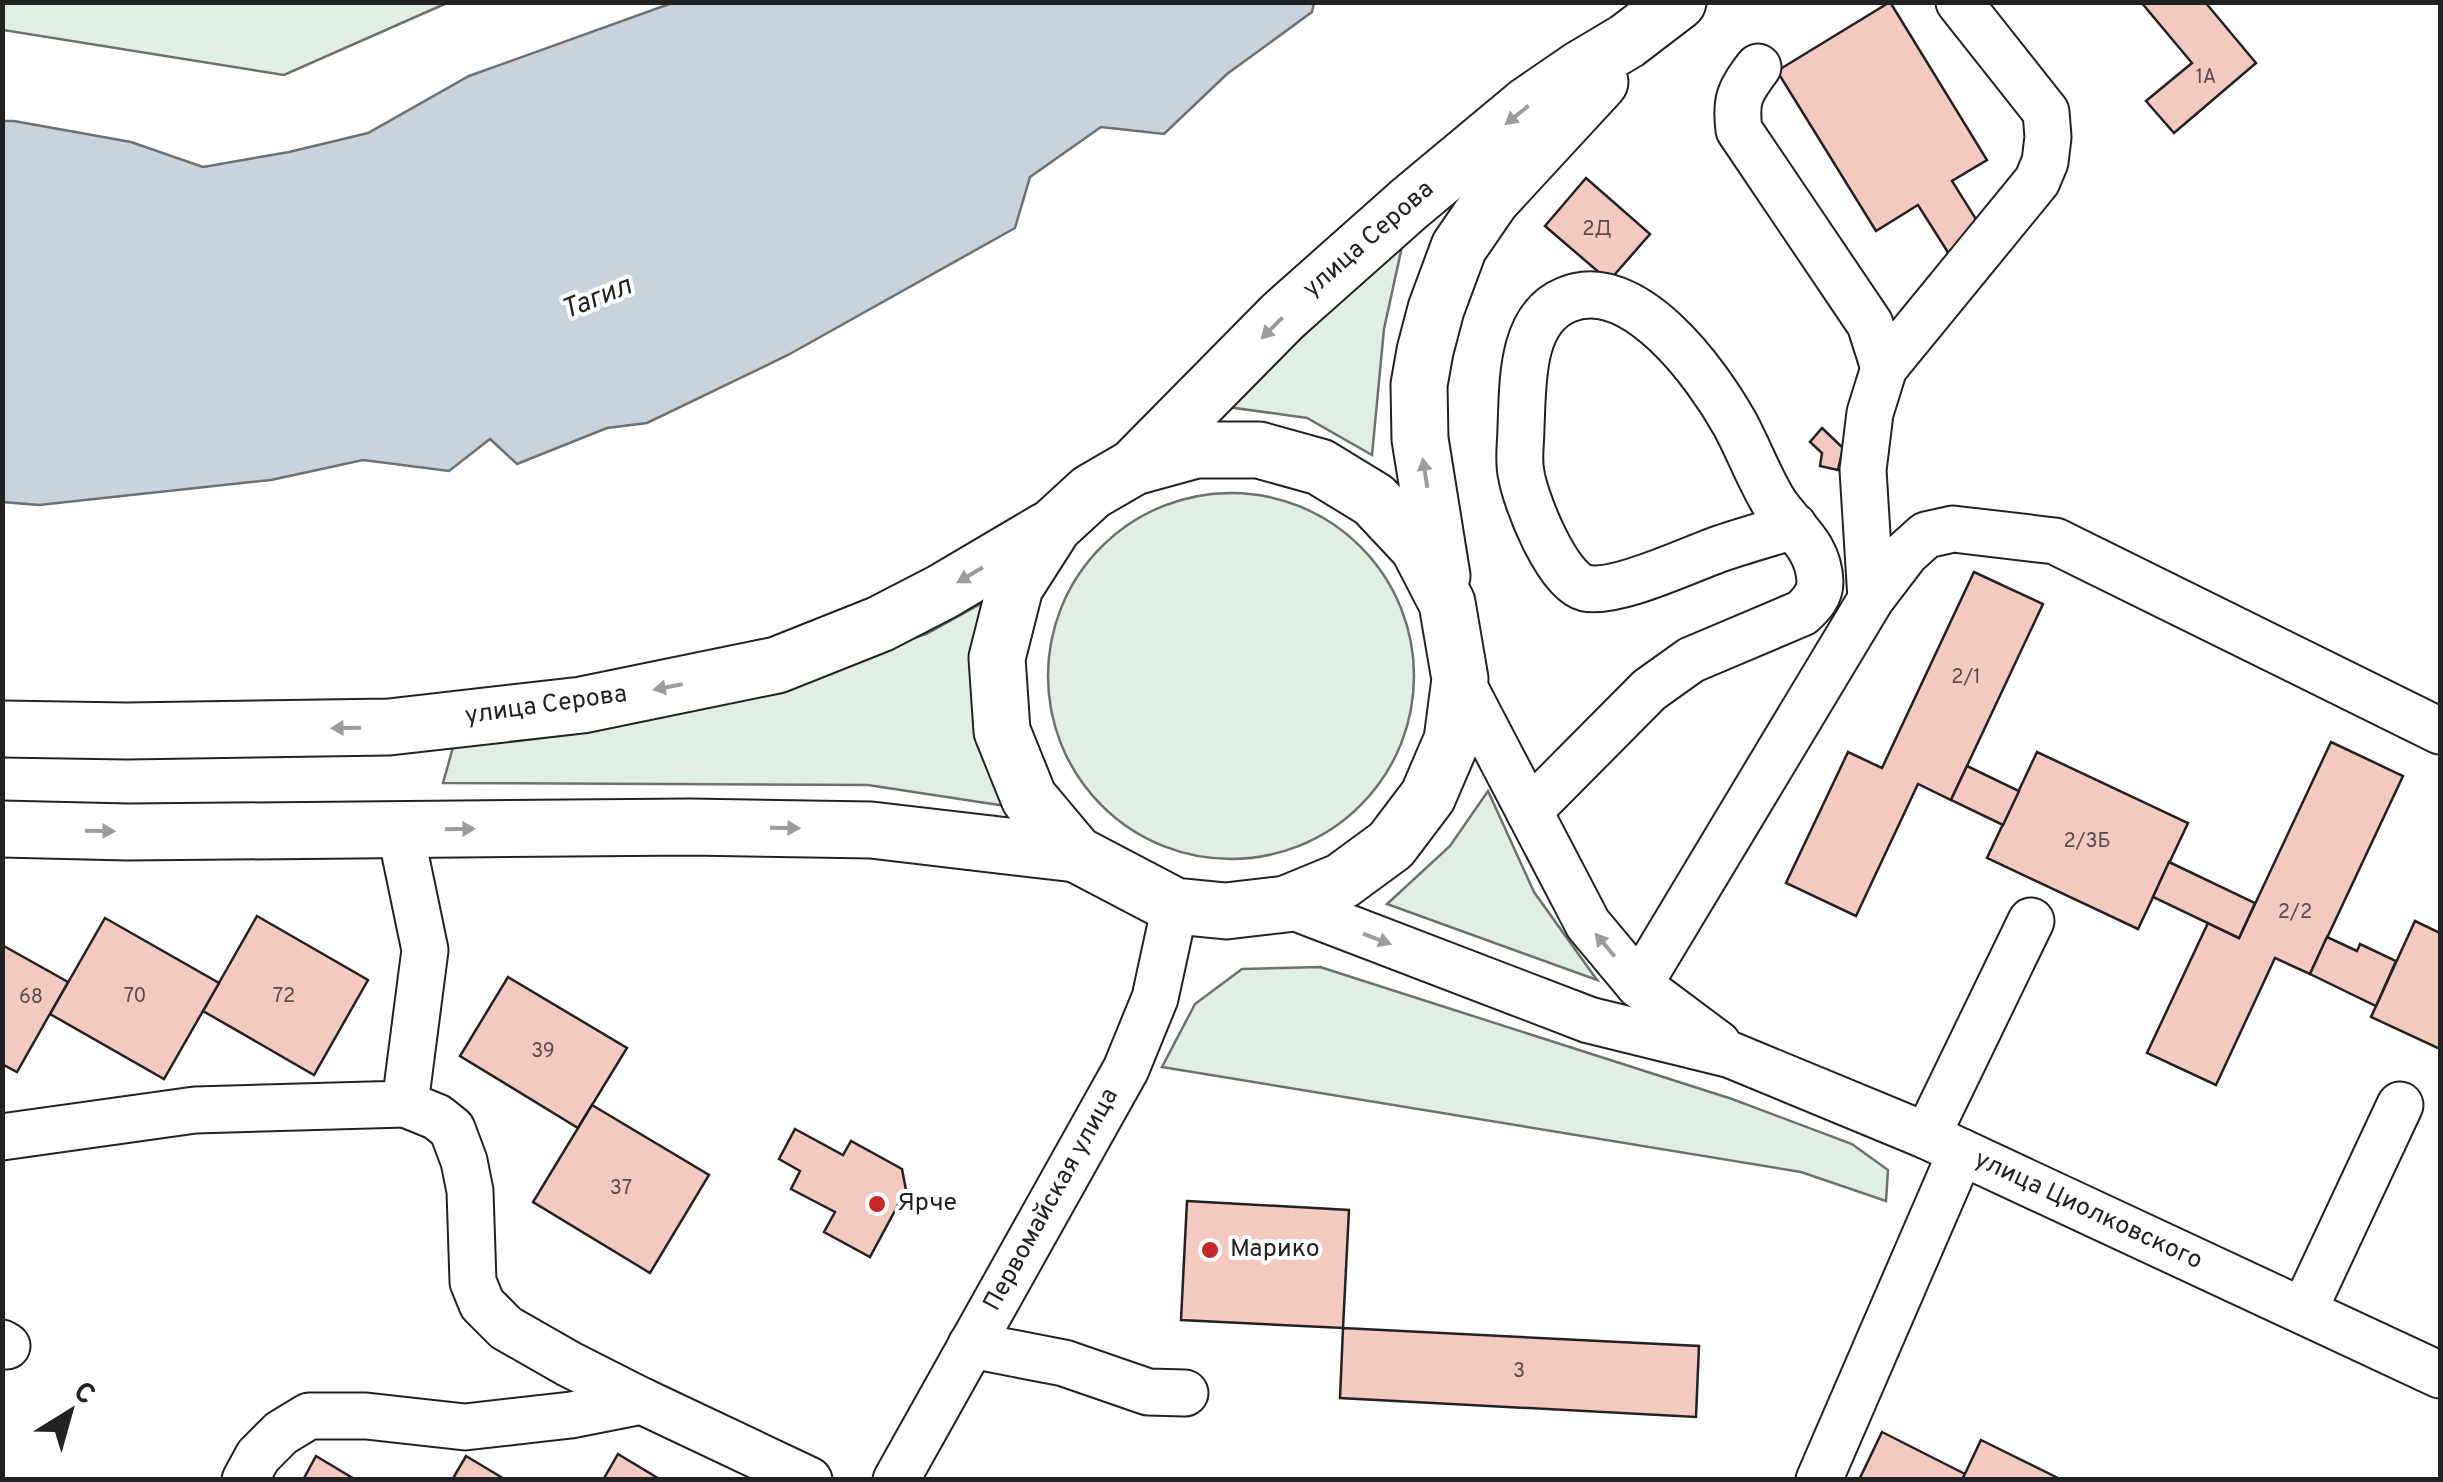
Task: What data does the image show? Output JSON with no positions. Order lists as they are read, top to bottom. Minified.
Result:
{"streets":{"main road":["улица Серова"],"street":["Первомайская улица","улица Циолковского"]},"crossings":[["улица Серова","Первомайская улица"],["улица Серова","улица Циолковского"]],"water":["Тагил"],"places":["Ярче","Марико"],"house_numbers":["1А","2Д","2/1","2/3Б","2/2","70","72","68","39","37","3"],"north":"top right"}
